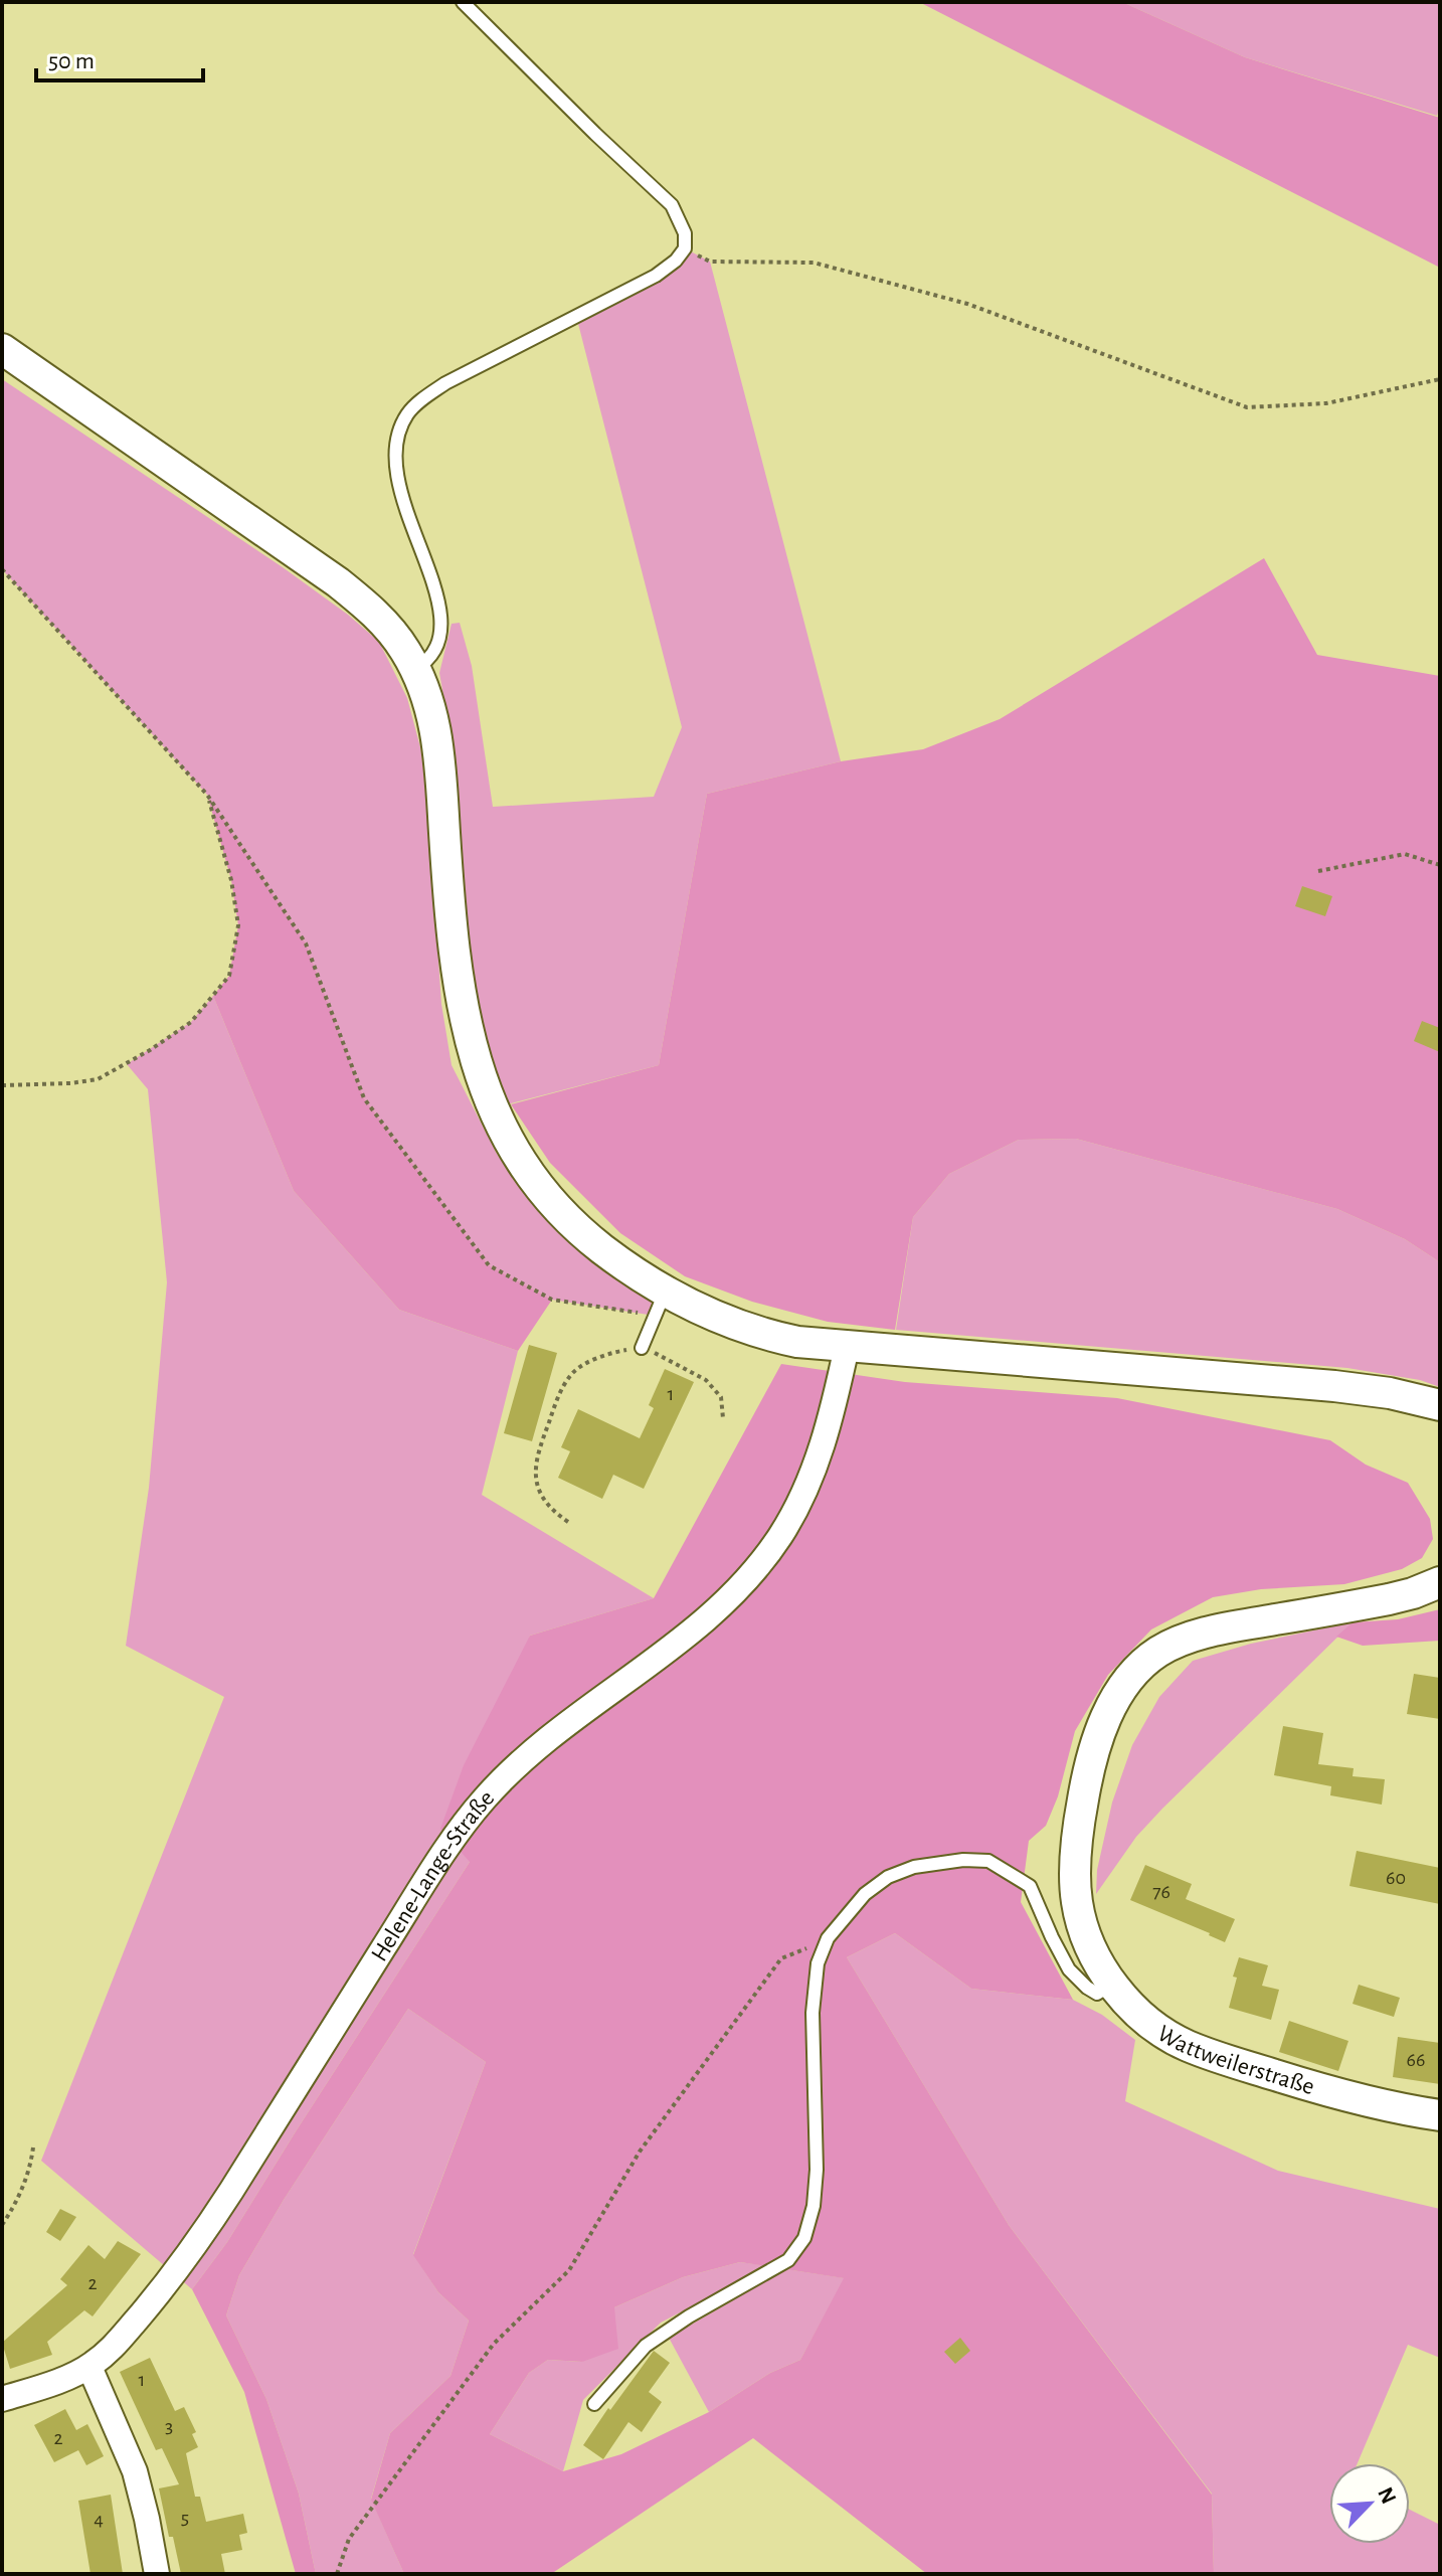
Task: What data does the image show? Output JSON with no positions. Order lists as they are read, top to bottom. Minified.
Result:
{"streets":{"street":["Helene-Lange-Straße","Wattweilerstraße"]},"house_numbers":["1","60","76","66","2","1","3","2","5","4"],"scale_bar":"50 m","north":"top right"}
